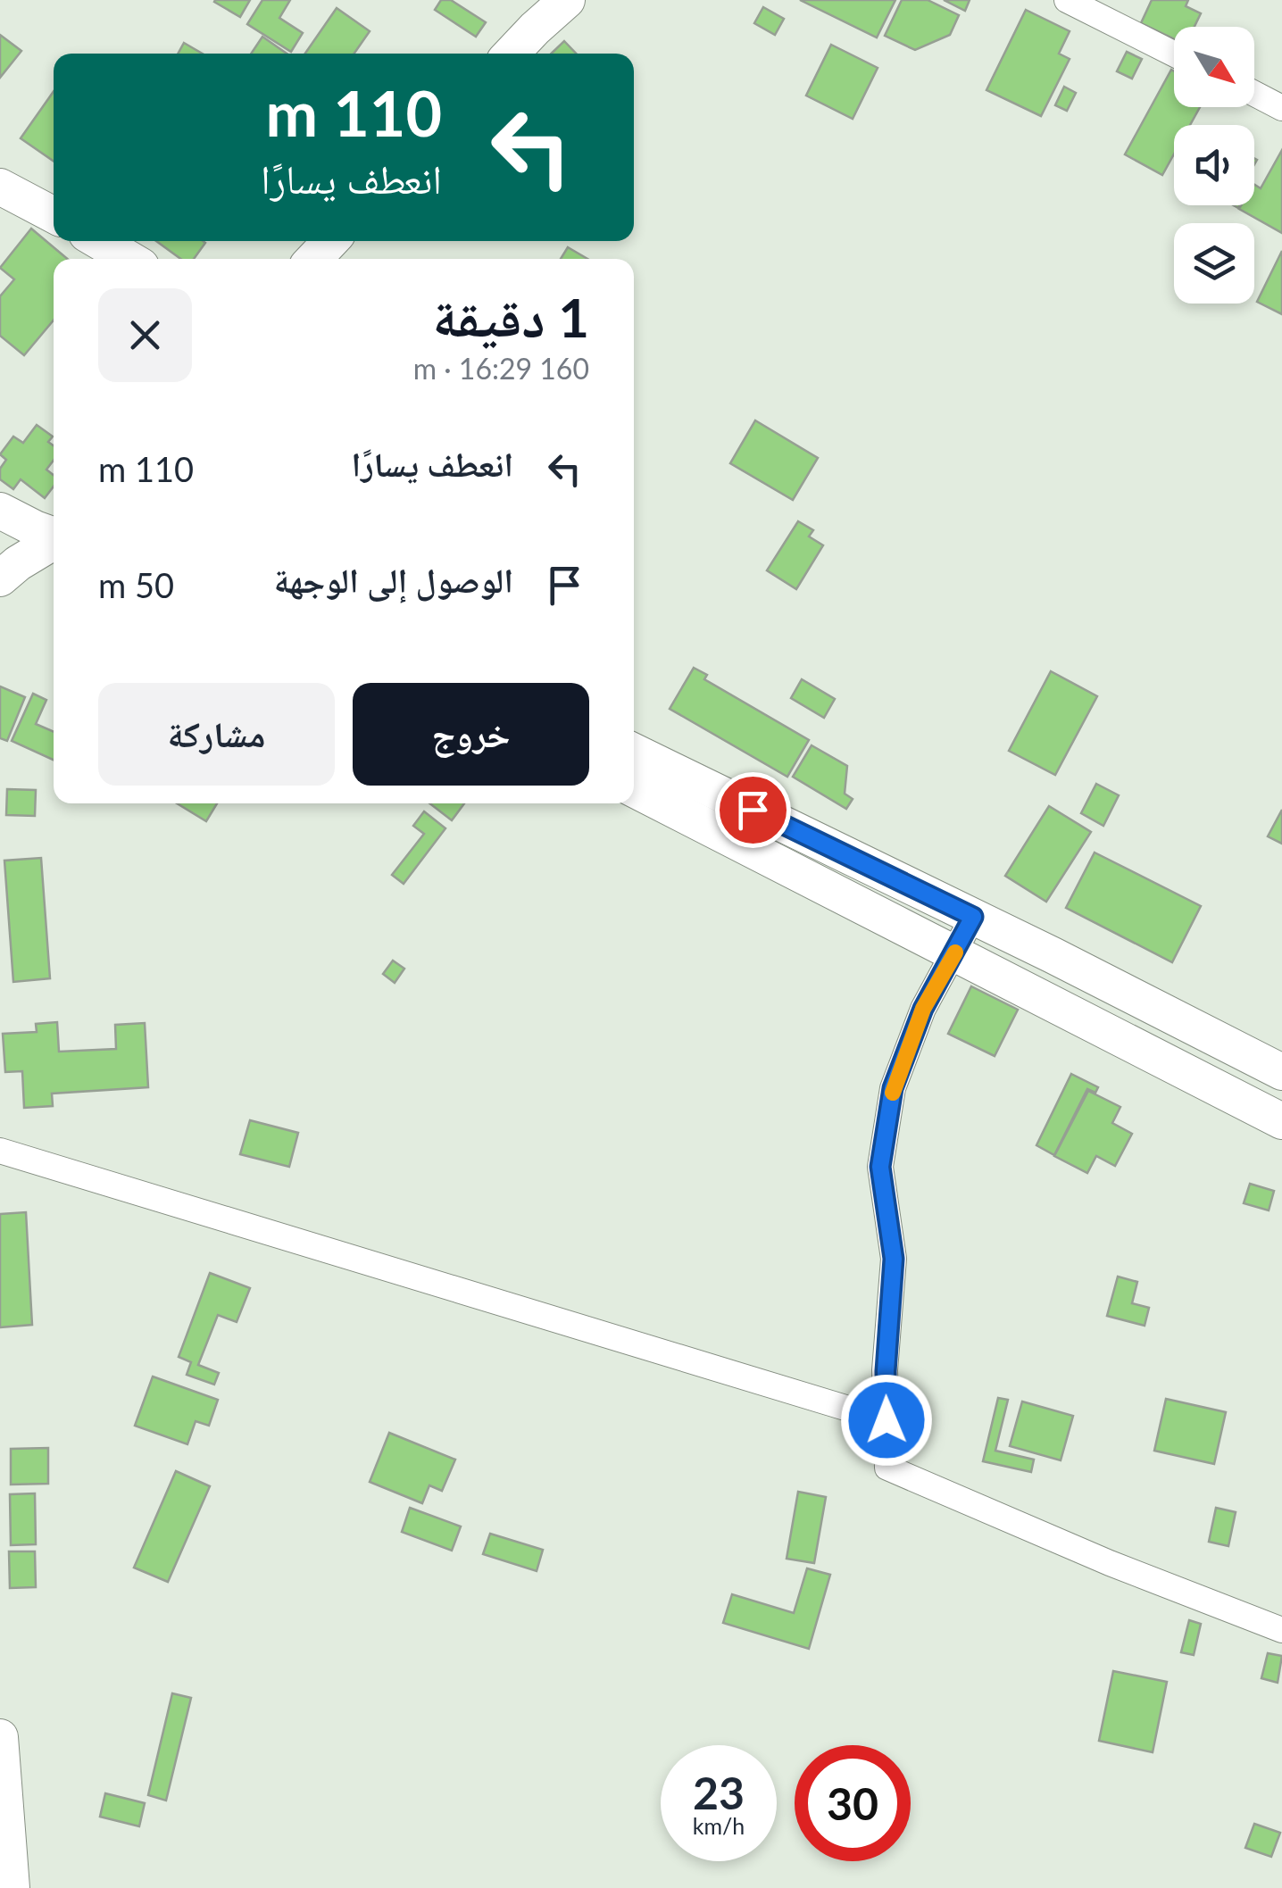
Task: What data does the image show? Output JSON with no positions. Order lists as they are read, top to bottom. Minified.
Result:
{"north":"bottom right","page":{"turn":["110 m","انعطف يسارًا"],"heading":["1 دقيقة","160 m · 16:29"],"list":[{"name":"انعطف يسارًا","value":"110 m"},{"name":"الوصول إلى الوجهة","value":"50 m"}],"buttons":["خروج","مشاركة"],"speed":"23 km/h","limit":"30"}}
